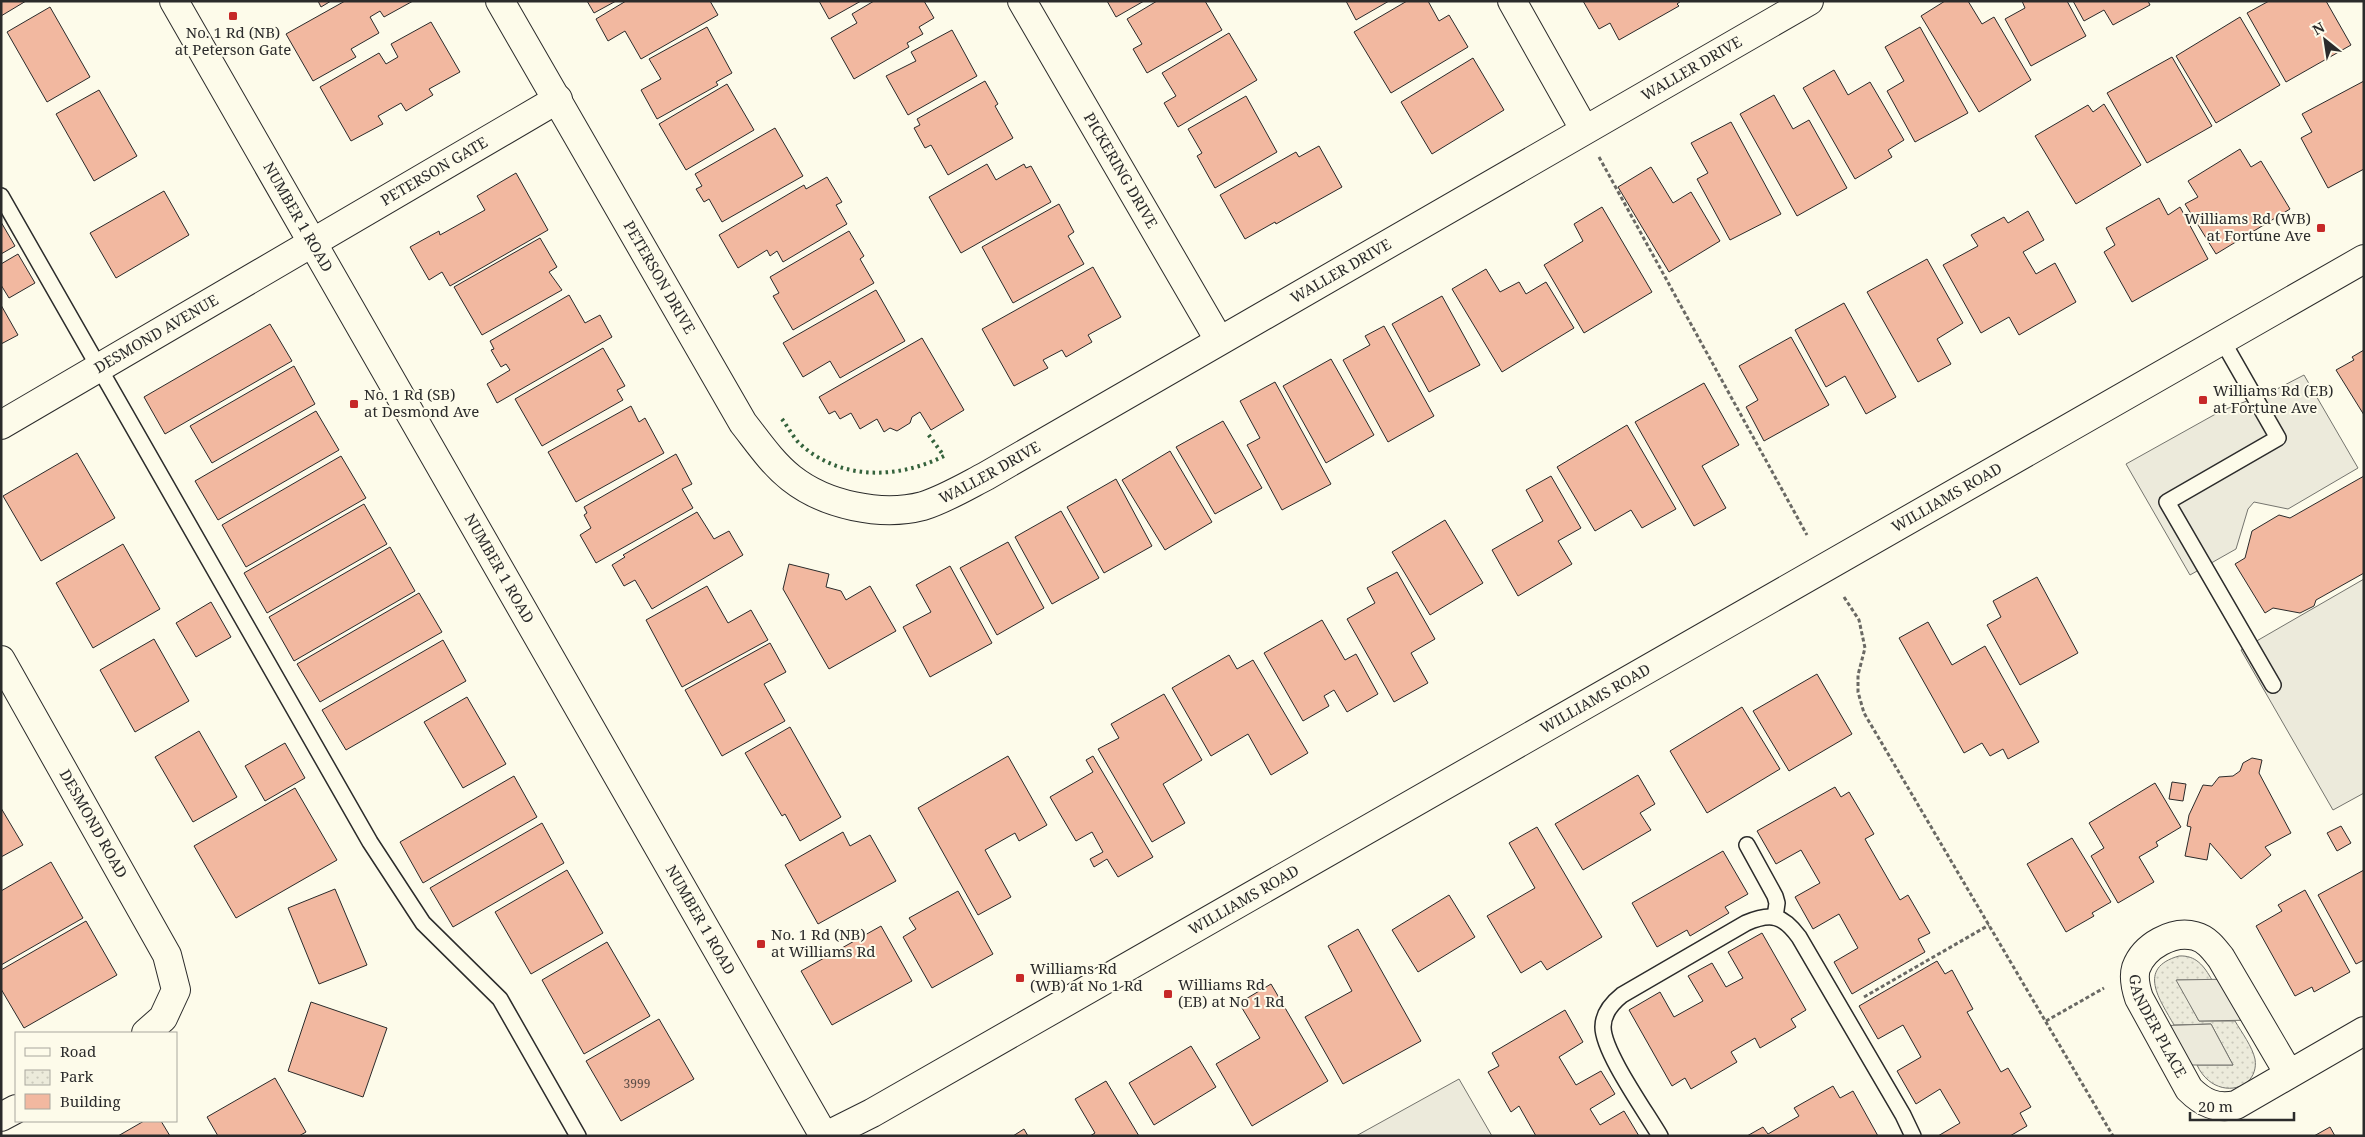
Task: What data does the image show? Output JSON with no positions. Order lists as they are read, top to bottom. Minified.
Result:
{"streets":{"street":["WALLER DRIVE","PICKERING DRIVE","PETERSON GATE","NUMBER 1 ROAD","PETERSON DRIVE","DESMOND AVENUE","WILLIAMS ROAD","DESMOND ROAD","GANDER PLACE"]},"crossings":[["WALLER DRIVE","PICKERING DRIVE"],["WALLER DRIVE","PETERSON DRIVE"],["PETERSON GATE","NUMBER 1 ROAD"],["PETERSON GATE","PETERSON DRIVE"],["PETERSON GATE","DESMOND AVENUE"],["NUMBER 1 ROAD","DESMOND AVENUE"],["NUMBER 1 ROAD","WILLIAMS ROAD"]],"places":{"transit":["No. 1 Rd (NB) at Peterson Gate","Williams Rd (WB) at Fortune Ave","Williams Rd (EB) at Fortune Ave","No. 1 Rd (SB) at Desmond Ave","No. 1 Rd (NB) at Williams Rd","Williams Rd (WB) at No 1 Rd","Williams Rd (EB) at No 1 Rd"]},"house_numbers":["3999"],"legend":["Road","Park","Building"],"scale_bar":"20 m","north":"top left"}
